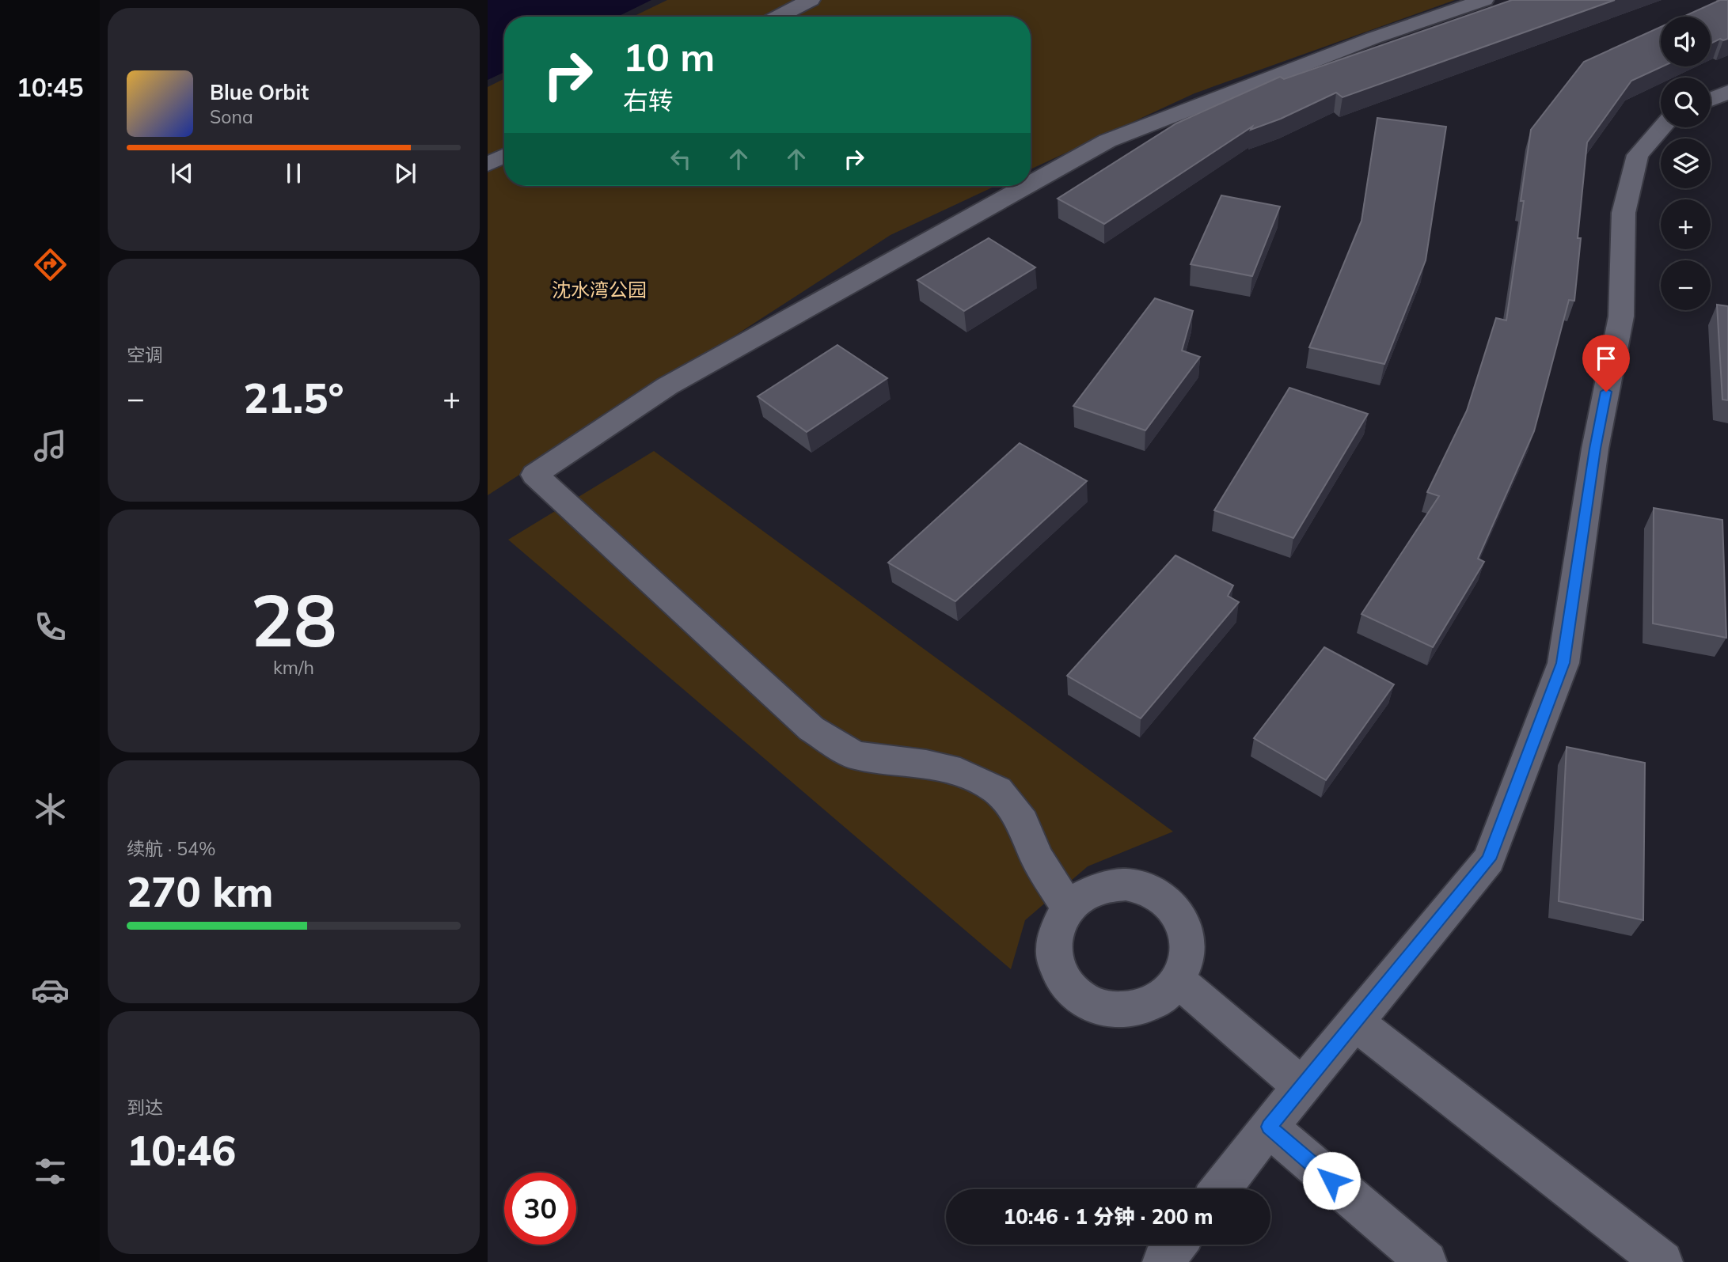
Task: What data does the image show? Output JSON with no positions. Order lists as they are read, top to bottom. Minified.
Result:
{"parks":["沈水湾公园"],"page":{"tabs":"10:45","map_buttons":["+","−"],"turn":["10 m","右转"],"song":["Blue Orbit","Sona"],"tile":["空调",["28","km/h"],["续航 · 54%","270 km"],["到达","10:46"]],"heat":["−","21.5°","+"],"limit":"30","trip":"10:46 · 1 分钟 · 200 m"}}
